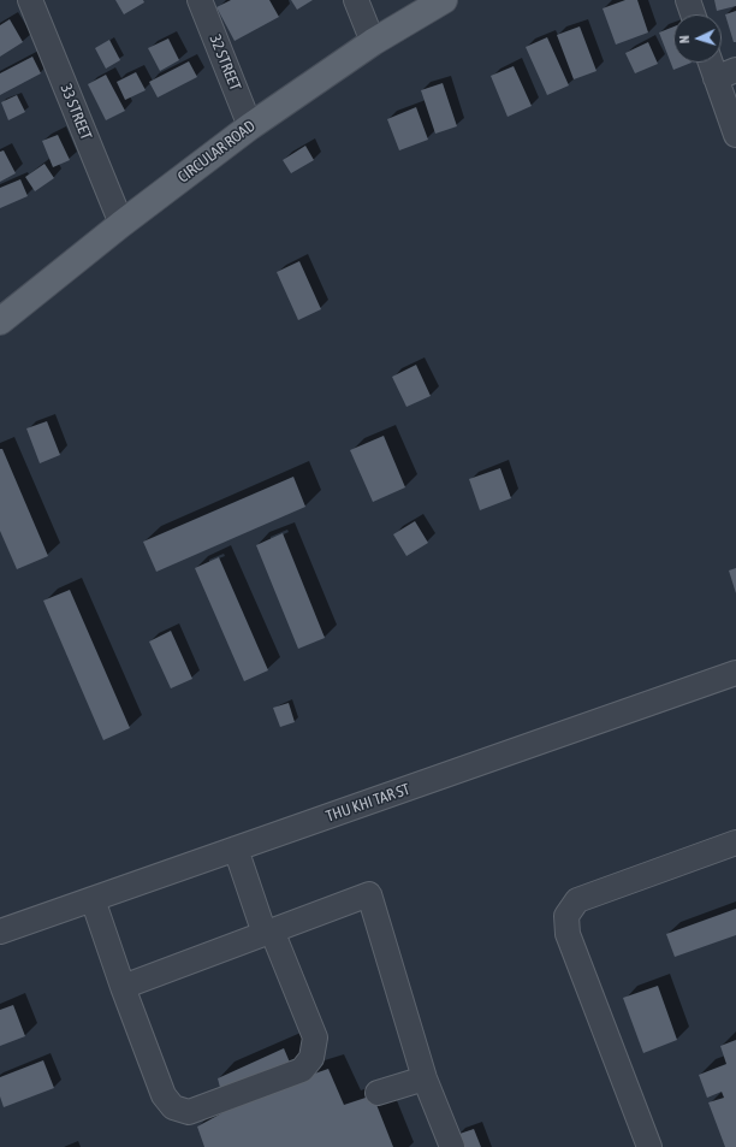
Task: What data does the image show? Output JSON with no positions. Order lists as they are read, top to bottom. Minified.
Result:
{"streets":{"main road":["CIRCULAR ROAD"],"street":["32 STREET","33 STREET","THU KHI TAR ST"]},"crossings":[["32 STREET","CIRCULAR ROAD"],["33 STREET","CIRCULAR ROAD"]],"north":"left"}
